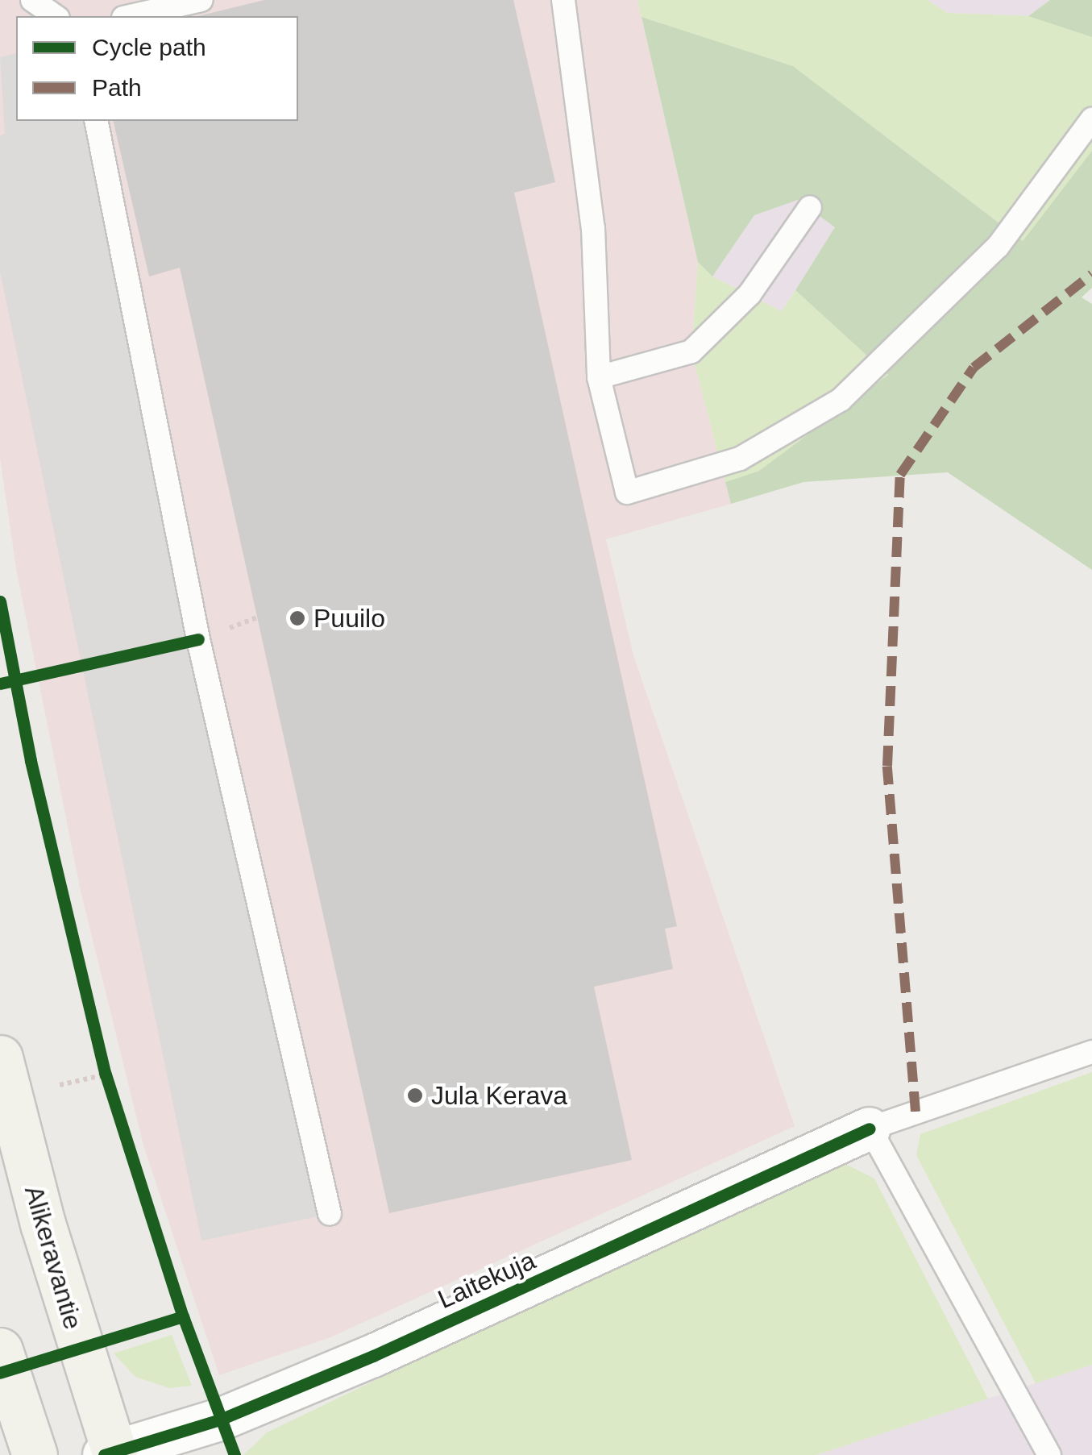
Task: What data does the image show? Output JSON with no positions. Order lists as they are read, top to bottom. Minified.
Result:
{"streets":{"street":["Alikeravantie","Laitekuja"]},"crossings":[["Alikeravantie","Laitekuja"]],"places":["Puuilo","Jula Kerava"],"legend":["Cycle path","Path"]}
